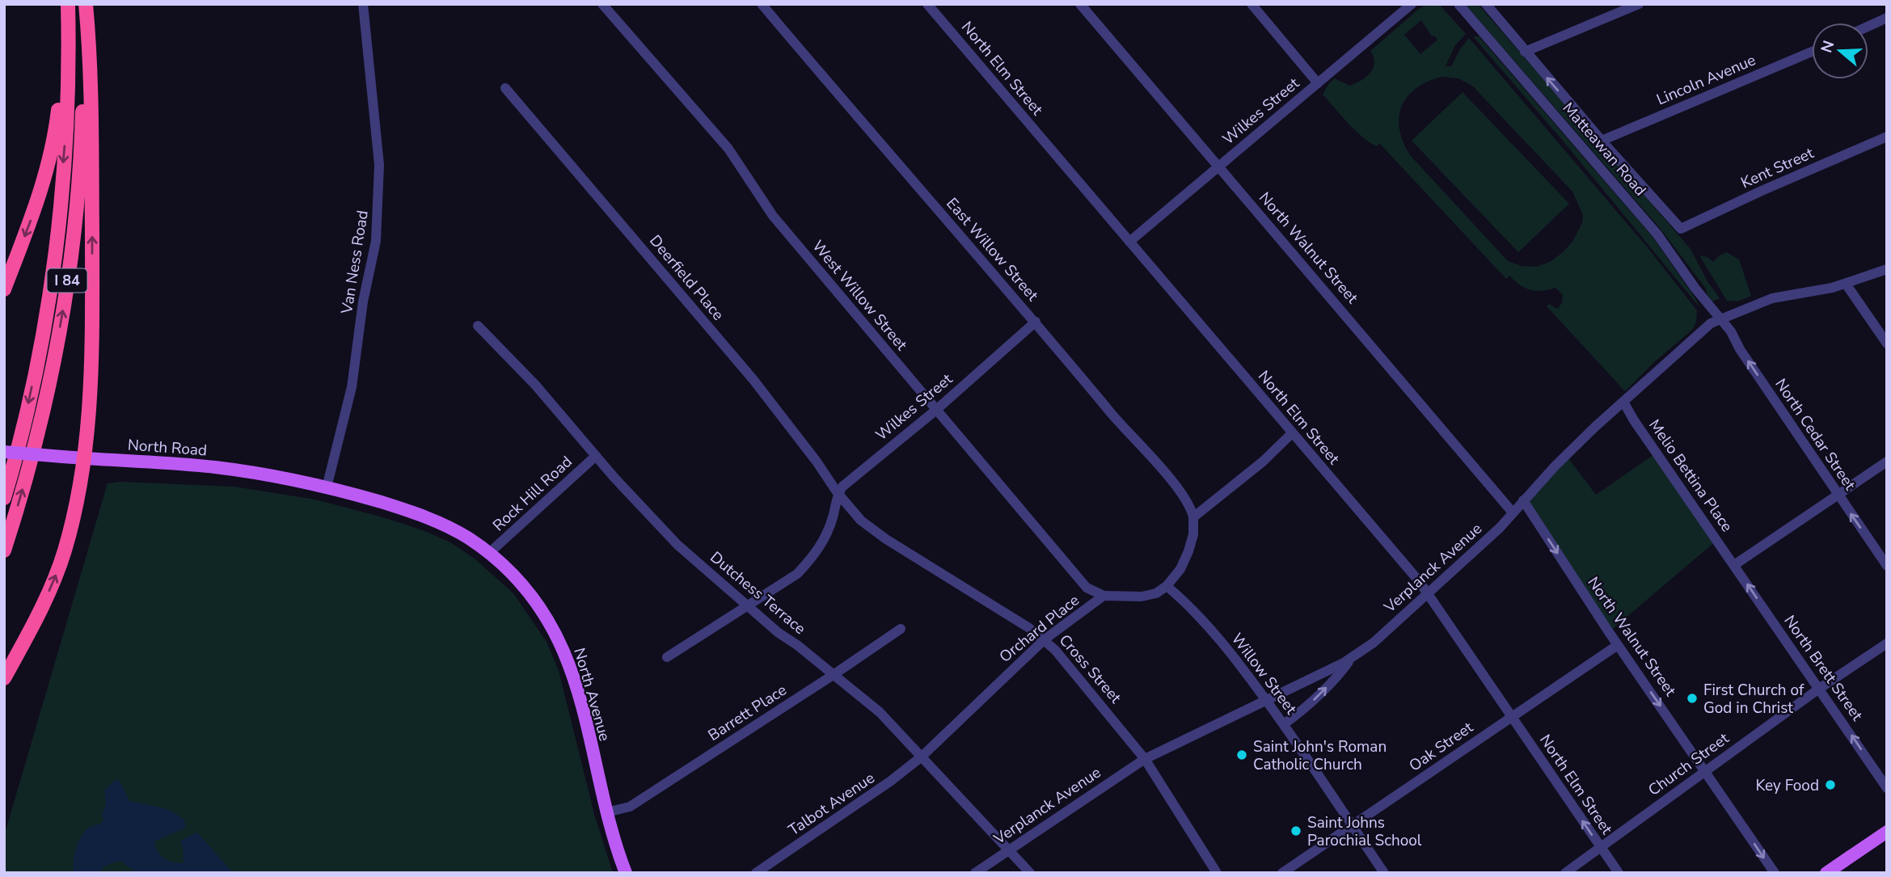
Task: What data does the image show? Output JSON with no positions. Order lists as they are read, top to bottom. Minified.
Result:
{"streets":{"highway":["I 84"],"main road":["North Road","North Avenue"],"street":["North Elm Street","Lincoln Avenue","Wilkes Street","Matteawan Road","Kent Street","North Walnut Street","East Willow Street","Van Ness Road","Deerfield Place","West Willow Street","North Cedar Street","Melio Bettina Place","Rock Hill Road","Verplanck Avenue","Dutchess Terrace","Orchard Place","North Brett Street","Cross Street","Willow Street","Barrett Place","Oak Street","Church Street","Talbot Avenue"]},"crossings":[["North Elm Street","Wilkes Street"],["North Elm Street","Verplanck Avenue"],["North Elm Street","Oak Street"],["North Elm Street","Church Street"],["Lincoln Avenue","Kent Street"],["Wilkes Street","North Walnut Street"],["Wilkes Street","East Willow Street"],["Wilkes Street","Deerfield Place"],["Wilkes Street","West Willow Street"],["Wilkes Street","Cross Street"],["Matteawan Road","North Cedar Street"],["Matteawan Road","Verplanck Avenue"],["North Walnut Street","Verplanck Avenue"],["North Walnut Street","Oak Street"],["North Walnut Street","Church Street"],["Van Ness Road","North Road"],["Van Ness Road","North Avenue"],["Deerfield Place","Cross Street"],["West Willow Street","Orchard Place"],["North Cedar Street","Verplanck Avenue"],["North Road","North Avenue"],["Melio Bettina Place","Verplanck Avenue"],["Melio Bettina Place","North Brett Street"],["Rock Hill Road","Dutchess Terrace"],["Rock Hill Road","North Avenue"],["Verplanck Avenue","Dutchess Terrace"],["Verplanck Avenue","Cross Street"],["Verplanck Avenue","Willow Street"],["Dutchess Terrace","Orchard Place"],["Dutchess Terrace","Barrett Place"],["Dutchess Terrace","Talbot Avenue"],["Orchard Place","Cross Street"],["Orchard Place","Willow Street"],["Orchard Place","Talbot Avenue"],["North Brett Street","Church Street"],["Willow Street","Oak Street"],["North Avenue","Barrett Place"]],"one_way":["North Walnut Street","North Cedar Street","North Brett Street"],"places":["First Church of God in Christ","Saint John's Roman Catholic Church","Key Food","Saint Johns Parochial School"],"north":"left"}
